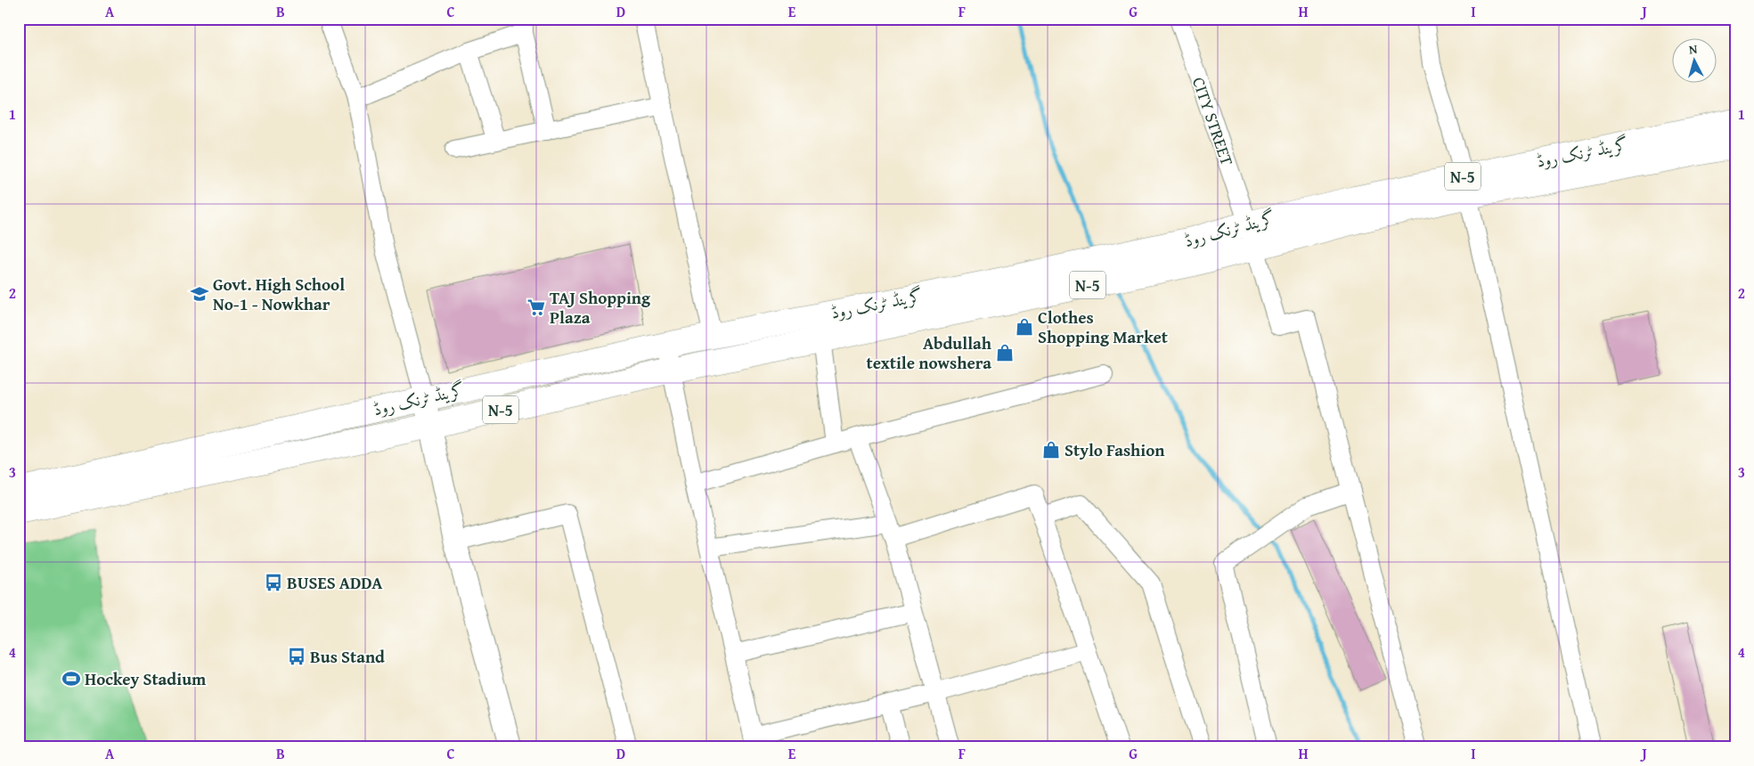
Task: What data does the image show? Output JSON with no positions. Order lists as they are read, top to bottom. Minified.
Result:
{"streets":{"highway":["گرینڈ ٹرنک روڈ","N-5"],"street":["CITY STREET"]},"crossings":[["CITY STREET","گرینڈ ٹرنک روڈ"]],"places":{"school or university":["Govt. High School No-1 - Nowkhar"],"supermarket":["TAJ Shopping Plaza"],"shop":["Clothes Shopping Market","Abdullah textile nowshera","Stylo Fashion"],"bus stop":["BUSES ADDA","Bus Stand"],"sports":["Hockey Stadium"]},"north":"top","grid":{"columns":["A","B","C","D","E","F","G","H","I","J"],"rows":["1","2","3","4"]}}
